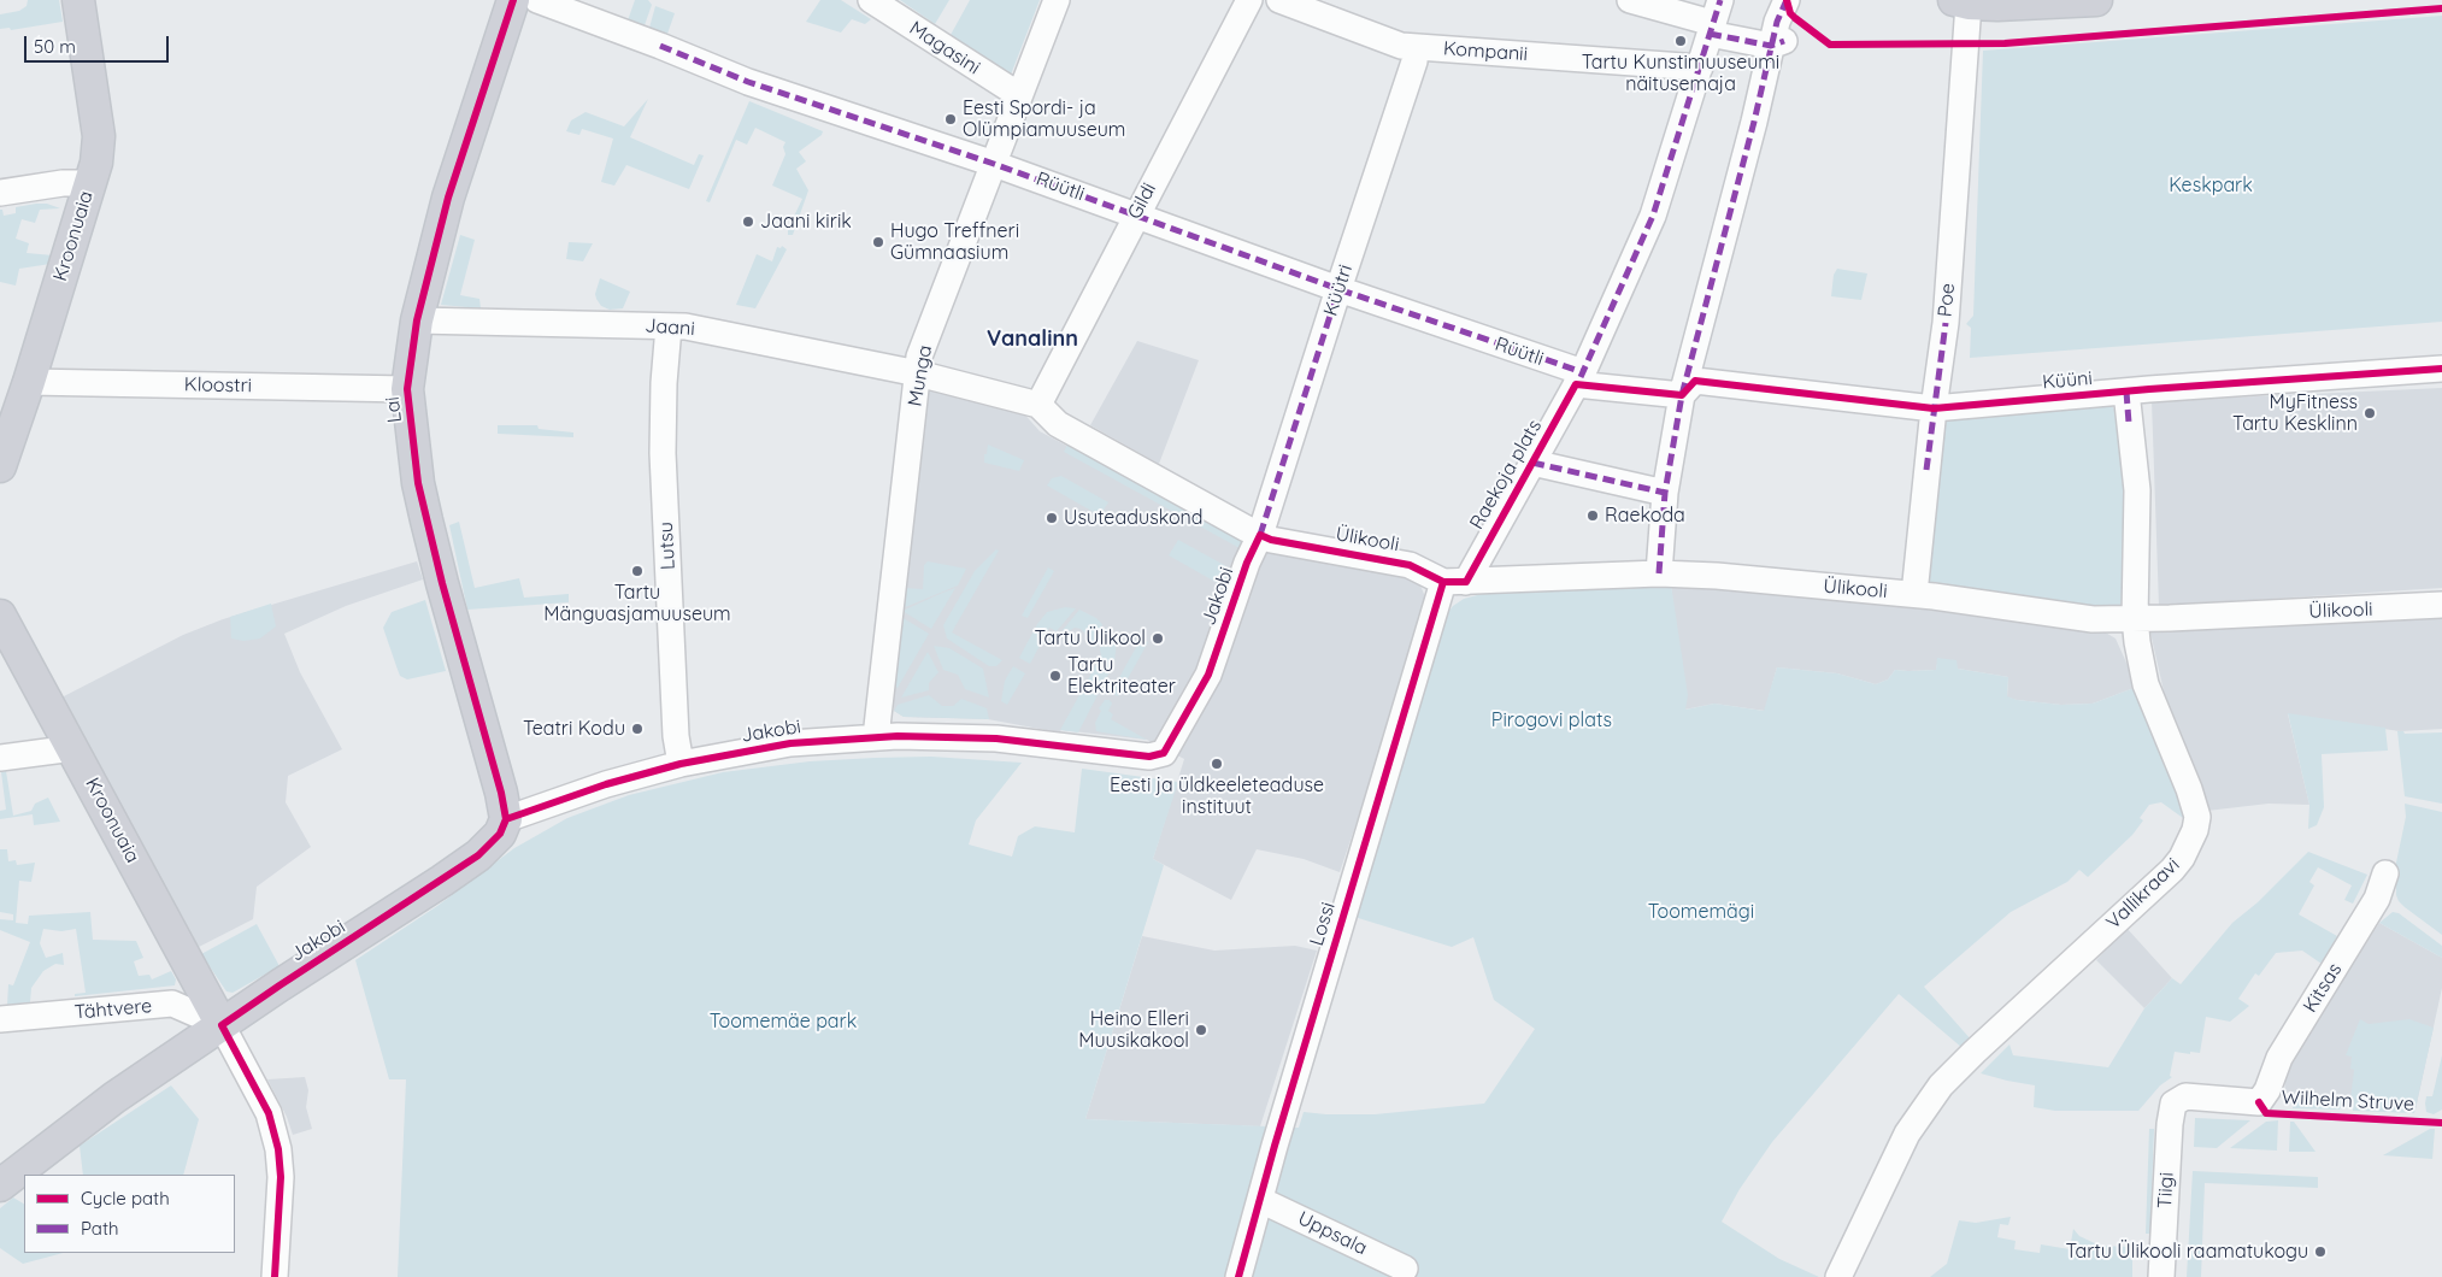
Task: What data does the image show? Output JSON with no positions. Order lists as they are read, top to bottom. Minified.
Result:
{"streets":{"main road":["Kroonuaia","Lai","Jakobi"],"street":["Magasini","Kompanii","Rüütli","Gildi","Küütri","Poe","Jaani","Munga","Küüni","Kloostri","Raekoja plats","Ülikooli","Lutsu","Vallikraavi","Lossi","Kitsas","Tähtvere","Wilhelm Struve","Tiigi","Uppsala"]},"crossings":[["Magasini","Munga"],["Kompanii","Küütri"],["Kompanii","Raekoja plats"],["Rüütli","Gildi"],["Rüütli","Küütri"],["Rüütli","Munga"],["Rüütli","Küüni"],["Rüütli","Raekoja plats"],["Gildi","Ülikooli"],["Kroonuaia","Kloostri"],["Kroonuaia","Jakobi"],["Kroonuaia","Tähtvere"],["Küütri","Ülikooli"],["Küütri","Jakobi"],["Poe","Küüni"],["Poe","Ülikooli"],["Jaani","Munga"],["Jaani","Lai"],["Jaani","Ülikooli"],["Jaani","Lutsu"],["Munga","Ülikooli"],["Munga","Jakobi"],["Küüni","Vallikraavi"],["Kloostri","Lai"],["Lai","Jakobi"],["Raekoja plats","Ülikooli"],["Raekoja plats","Lossi"],["Ülikooli","Jakobi"],["Ülikooli","Vallikraavi"],["Ülikooli","Lossi"],["Lutsu","Jakobi"],["Jakobi","Tähtvere"],["Lossi","Uppsala"],["Kitsas","Wilhelm Struve"],["Wilhelm Struve","Tiigi"]],"districts":["Vanalinn"],"parks":["Keskpark","Pirogovi plats","Toomemägi","Toomemäe park"],"places":["Tartu Kunstimuuseumi näitusemaja","Eesti Spordi- ja Olümpiamuuseum","Jaani kirik","Hugo Treffneri Gümnaasium","MyFitness Tartu Kesklinn","Raekoda","Usuteaduskond","Tartu Mänguasjamuuseum","Tartu Ülikool","Tartu Elektriteater","Teatri Kodu","Eesti ja üldkeeleteaduse instituut","Heino Elleri Muusikakool","Tartu Ülikooli raamatukogu"],"legend":["Cycle path","Path"],"scale_bar":"50 m"}
